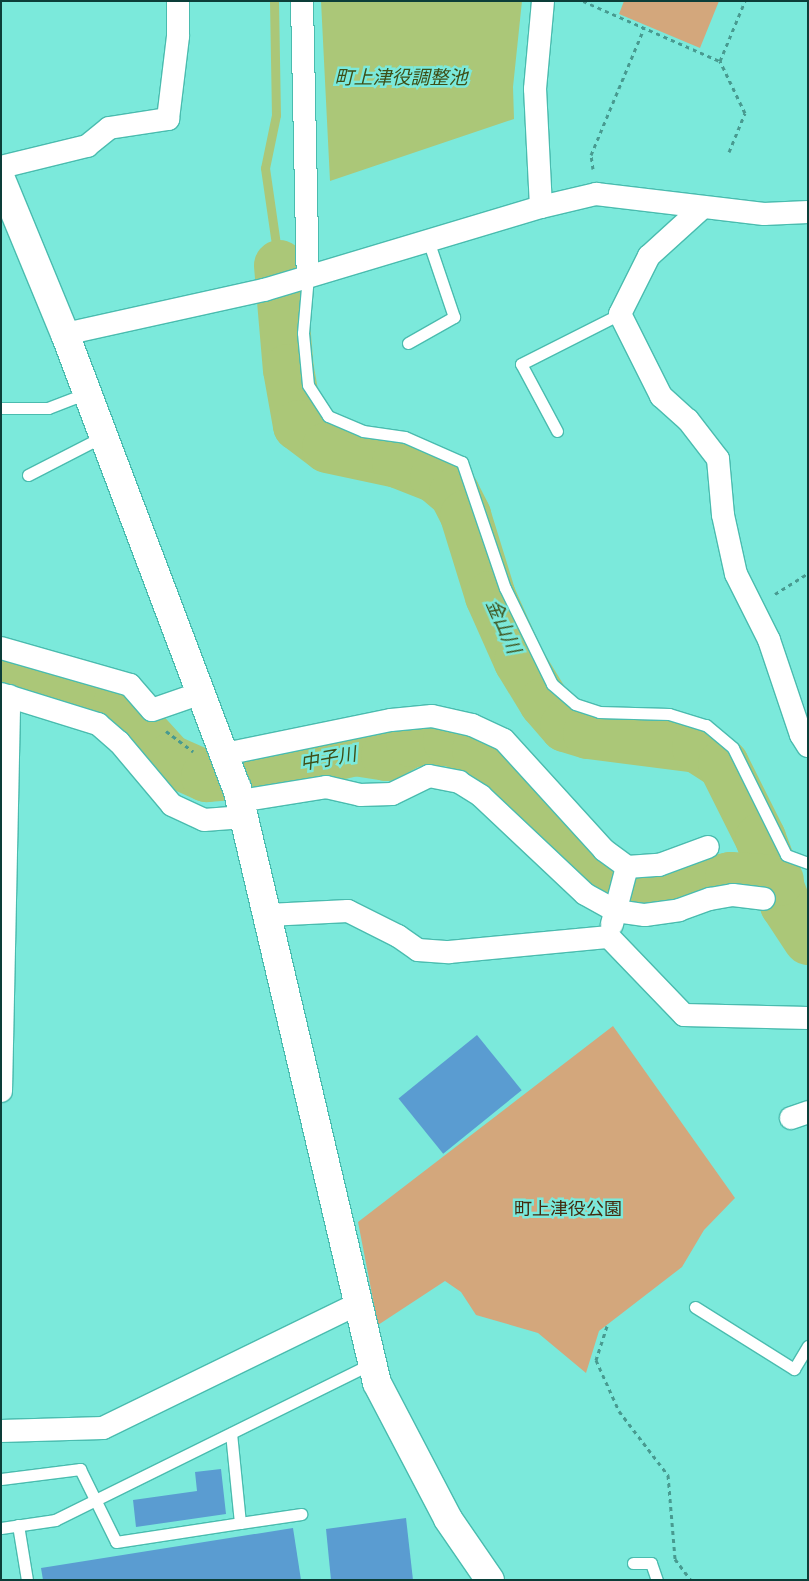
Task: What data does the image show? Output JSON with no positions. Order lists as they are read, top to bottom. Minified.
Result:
{"water":["町上津役調整池","金山川","中子川"],"parks":["町上津役公園"]}
